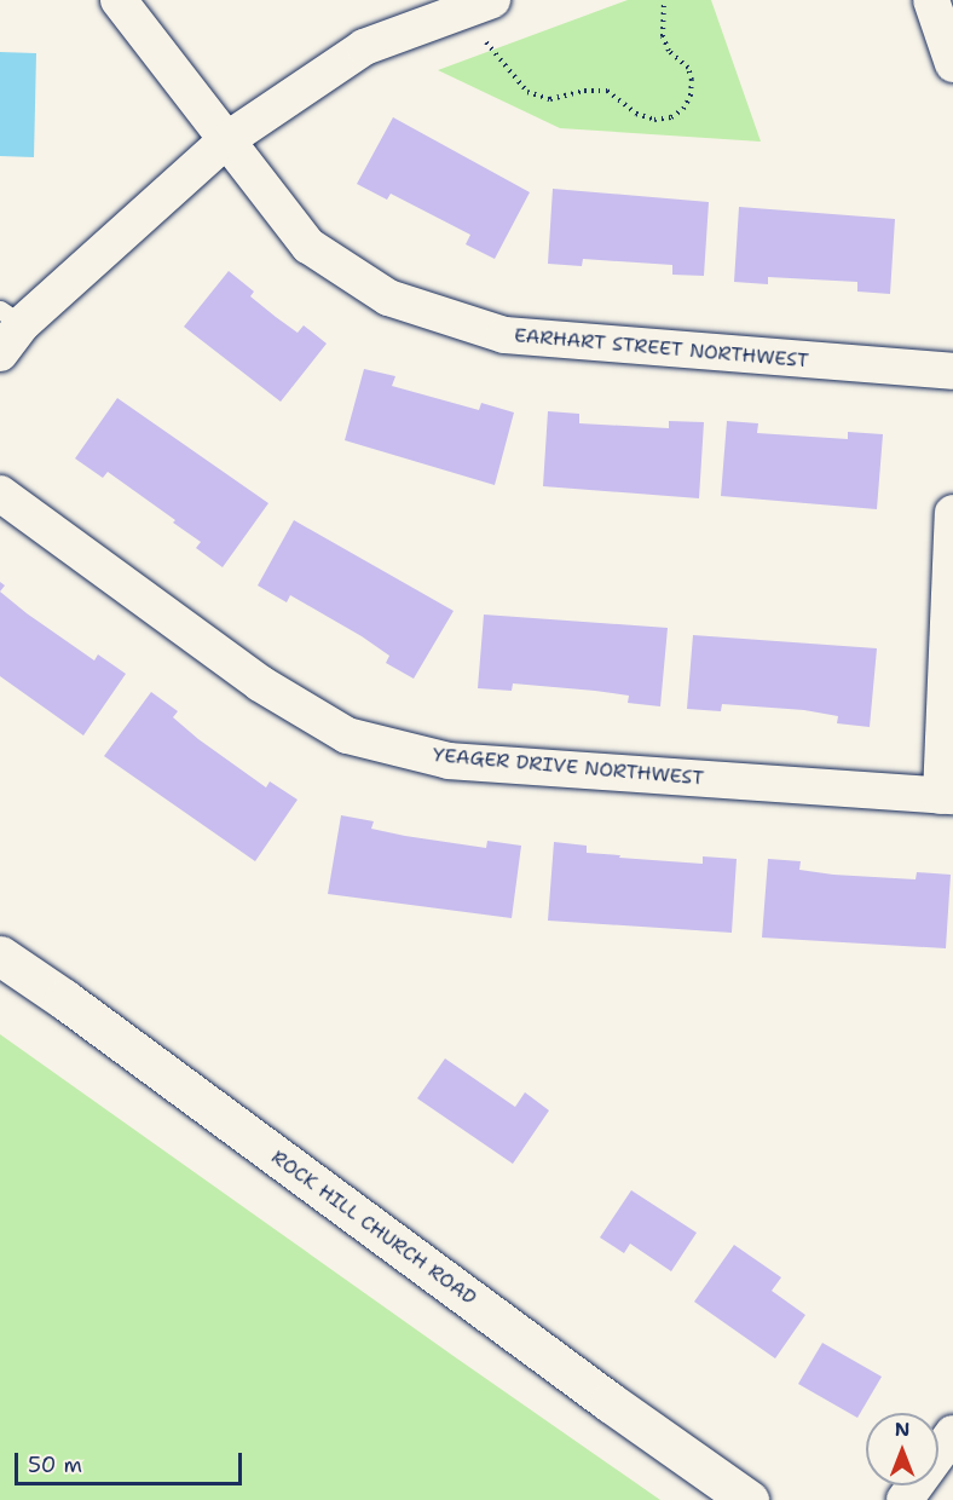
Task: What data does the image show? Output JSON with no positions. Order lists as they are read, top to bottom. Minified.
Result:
{"streets":{"main road":["ROCK HILL CHURCH ROAD"],"street":["EARHART STREET NORTHWEST","YEAGER DRIVE NORTHWEST"]},"scale_bar":"50 m","north":"top"}
